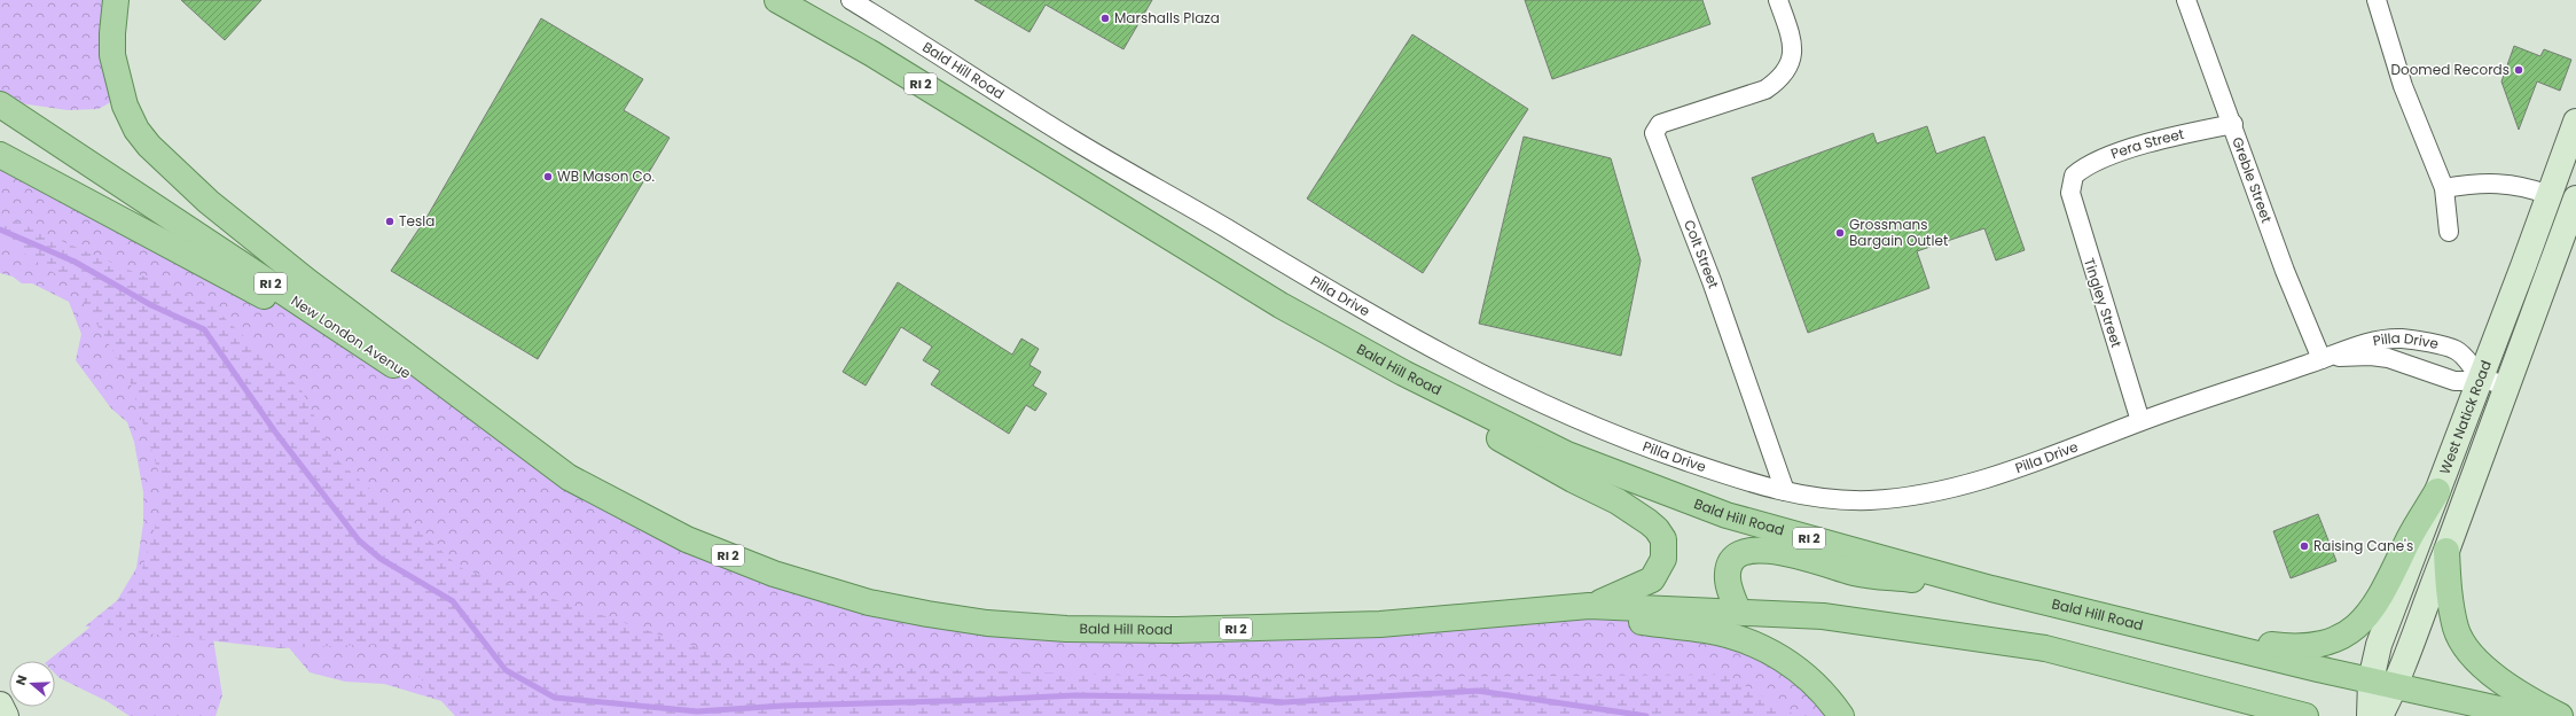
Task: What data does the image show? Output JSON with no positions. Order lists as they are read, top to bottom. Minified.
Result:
{"streets":{"main road":["Bald Hill Road","RI 2","New London Avenue","West Natick Road"],"street":["Pera Street","Greble Street","Colt Street","Pilla Drive","Tingley Street"]},"crossings":[["Bald Hill Road","Pilla Drive"],["Bald Hill Road","New London Avenue"],["Bald Hill Road","West Natick Road"],["Pera Street","Greble Street"],["Pera Street","Tingley Street"],["Greble Street","Pilla Drive"],["Colt Street","Pilla Drive"],["Pilla Drive","Tingley Street"],["Pilla Drive","West Natick Road"]],"places":["Marshalls Plaza","Doomed Records","WB Mason Co.","Tesla","Grossmans Bargain Outlet","Raising Cane's"],"north":"left"}
